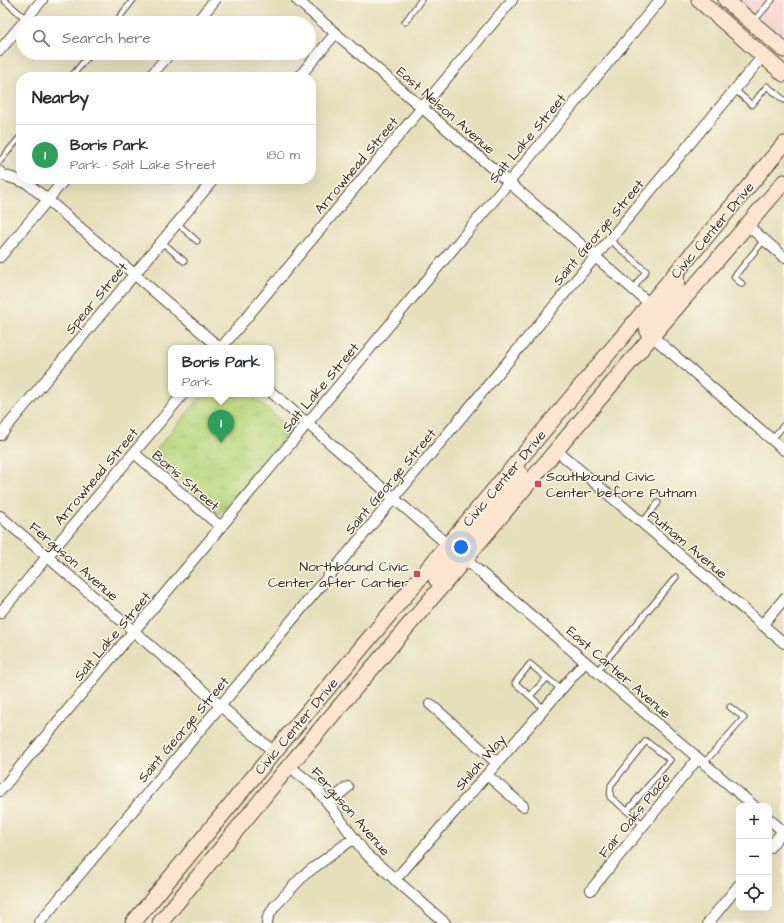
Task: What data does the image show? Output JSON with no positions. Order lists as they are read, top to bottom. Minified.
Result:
{"streets":{"main road":["Civic Center Drive"],"street":["East Nelson Avenue","Salt Lake Street","Arrowhead Street","Saint George Street","Spear Street","Boris Street","Putnam Avenue","Ferguson Avenue","East Cartier Avenue","Shiloh Way","Fair Oaks Place"]},"crossings":[["East Nelson Avenue","Salt Lake Street"],["East Nelson Avenue","Arrowhead Street"],["East Nelson Avenue","Civic Center Drive"],["East Nelson Avenue","Saint George Street"],["Salt Lake Street","Boris Street"],["Salt Lake Street","Ferguson Avenue"],["Arrowhead Street","Boris Street"],["Arrowhead Street","Ferguson Avenue"],["Civic Center Drive","Putnam Avenue"],["Civic Center Drive","Ferguson Avenue"],["Civic Center Drive","East Cartier Avenue"],["Saint George Street","Ferguson Avenue"],["Ferguson Avenue","Shiloh Way"],["East Cartier Avenue","Shiloh Way"],["East Cartier Avenue","Fair Oaks Place"]],"places":{"transit":["Southbound Civic Center before Putnam","Northbound Civic Center after Cartier"]},"page":{"search":"Search here","heading":"Nearby","list":[{"mark":"1","name":"Boris Park","note":"Park · Salt Lake Street","value":"180 m"}],"popup":["Boris Park","Park"],"pins":"1","map_buttons":["+","−"]}}
